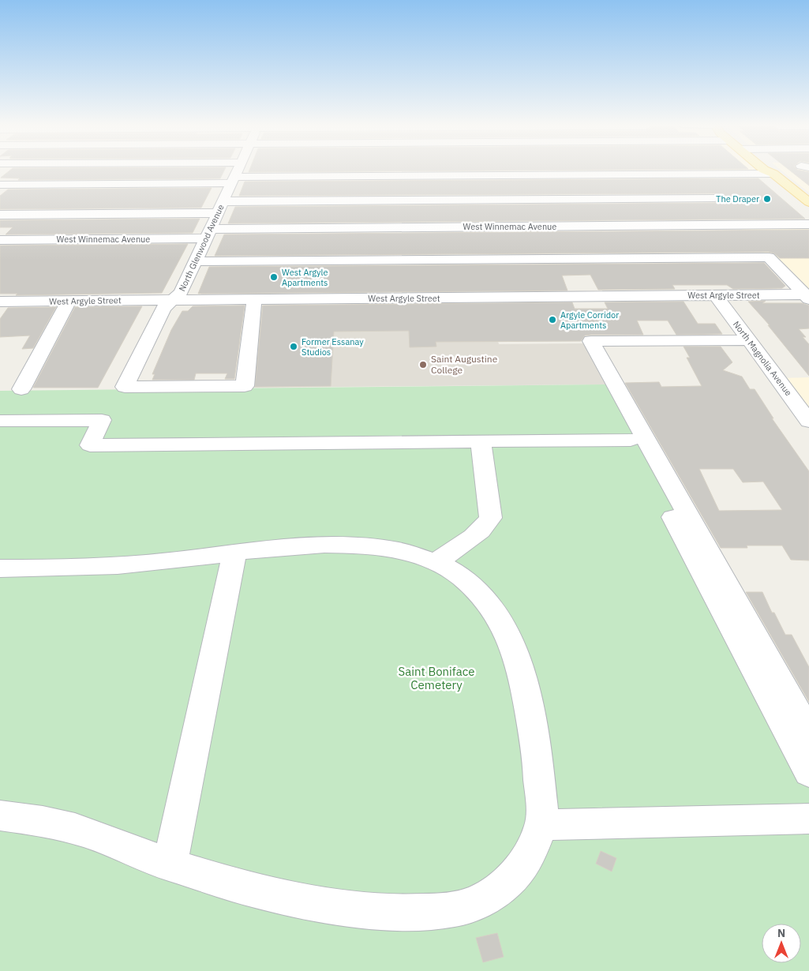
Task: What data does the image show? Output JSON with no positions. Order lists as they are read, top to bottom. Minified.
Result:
{"streets":{"street":["West Winnemac Avenue","North Glenwood Avenue","West Argyle Street","North Magnolia Avenue"]},"crossings":[["West Winnemac Avenue","North Glenwood Avenue"],["North Glenwood Avenue","West Argyle Street"],["West Argyle Street","North Magnolia Avenue"]],"parks":["Saint Boniface Cemetery"],"places":["The Draper","West Argyle Apartments","Argyle Corridor Apartments","Former Essanay Studios","Saint Augustine College"],"north":"top"}
